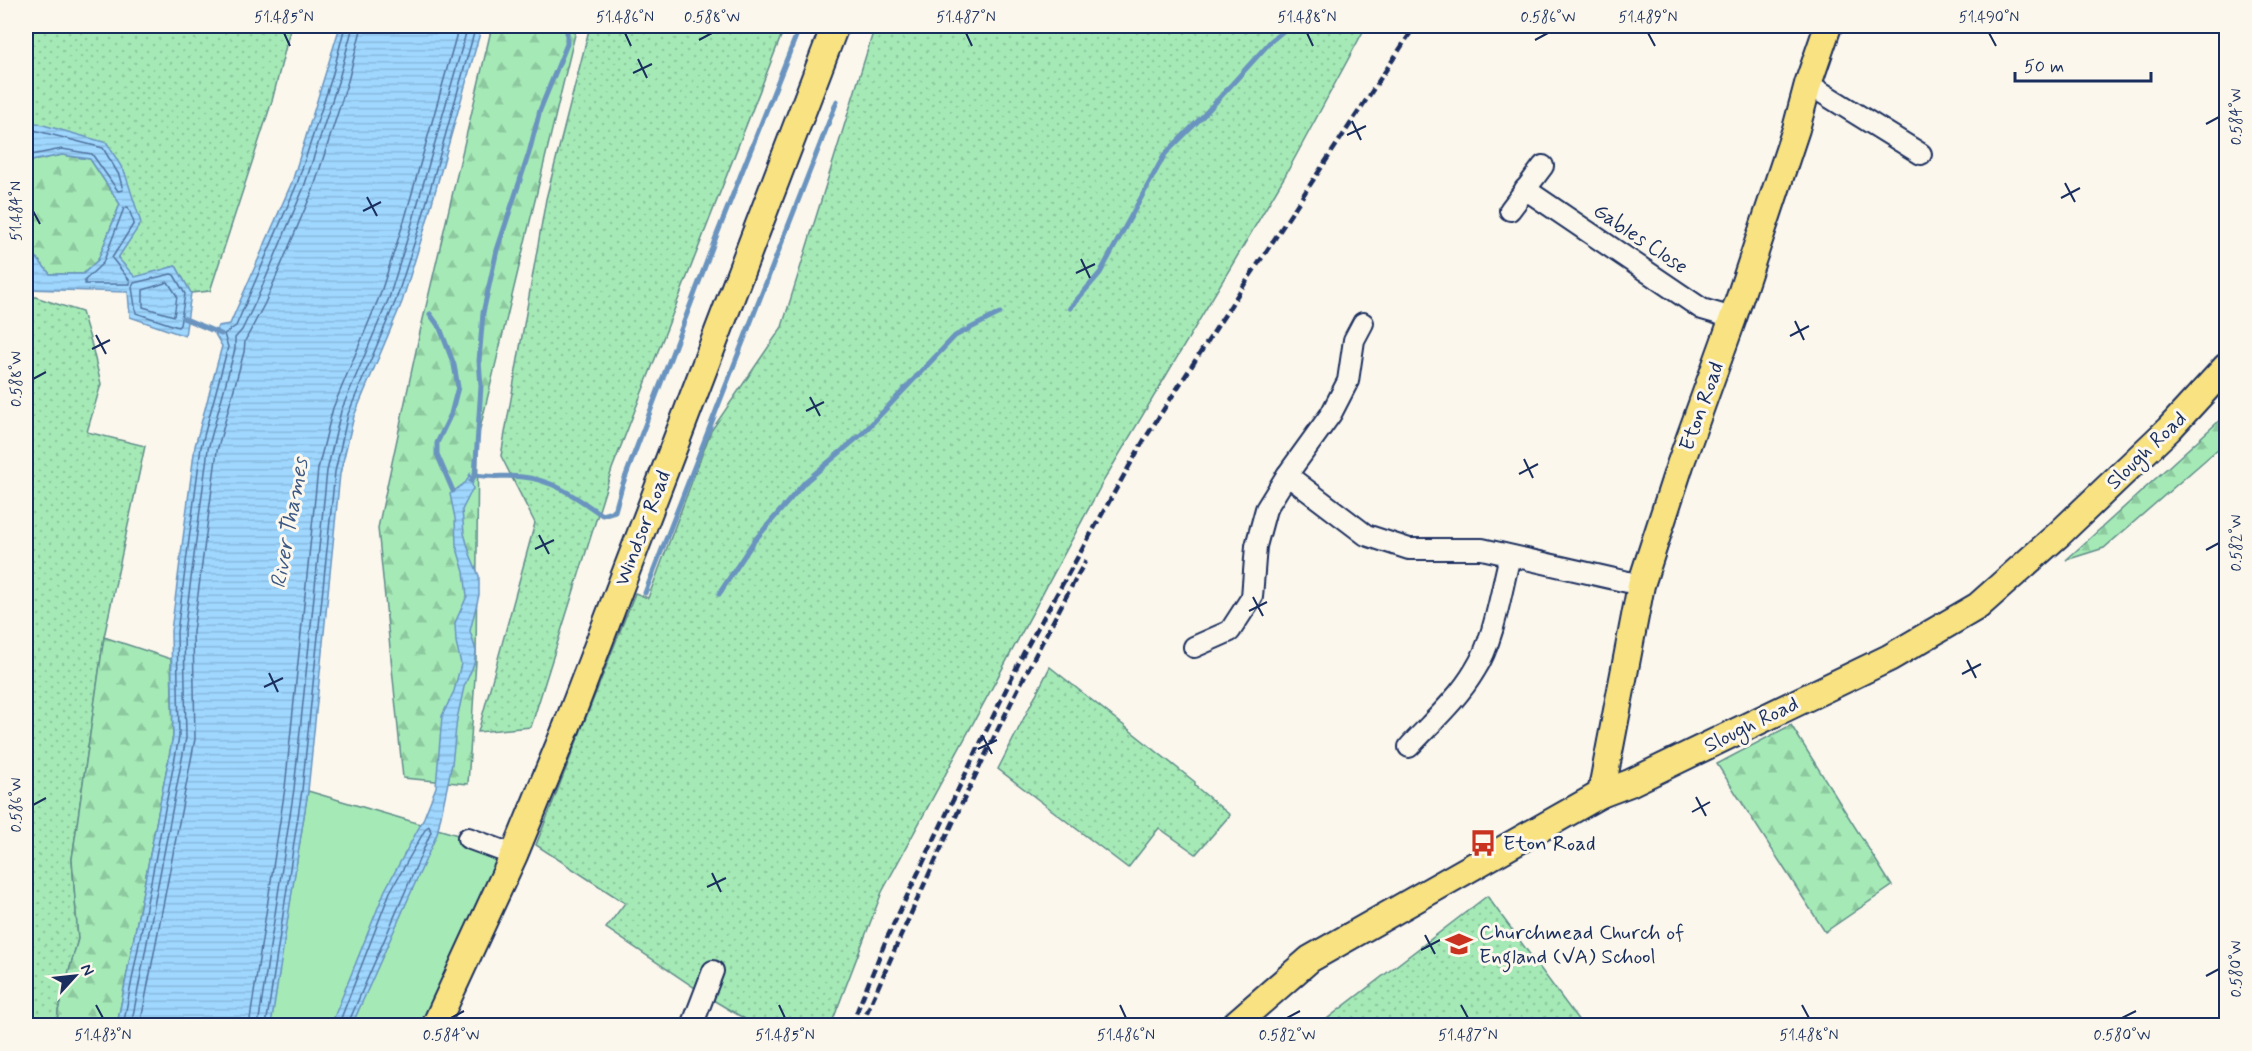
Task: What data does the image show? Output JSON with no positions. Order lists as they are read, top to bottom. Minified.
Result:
{"streets":{"main road":["Eton Road","Slough Road","Windsor Road"],"street":["Gables Close"]},"crossings":[["Gables Close","Eton Road"],["Eton Road","Slough Road"]],"water":["River Thames"],"places":{"bus stop":["Eton Road"],"school or university":["Churchmead Church of England (VA) School"]},"scale_bar":"50 m","north":"top right","coordinates":["51.485°N","51.486°N","0.588°W","51.487°N","51.488°N","0.586°W","51.489°N","51.490°N","0.584°W","51.484°N","0.582°W","0.580°W","51.483°N"]}
